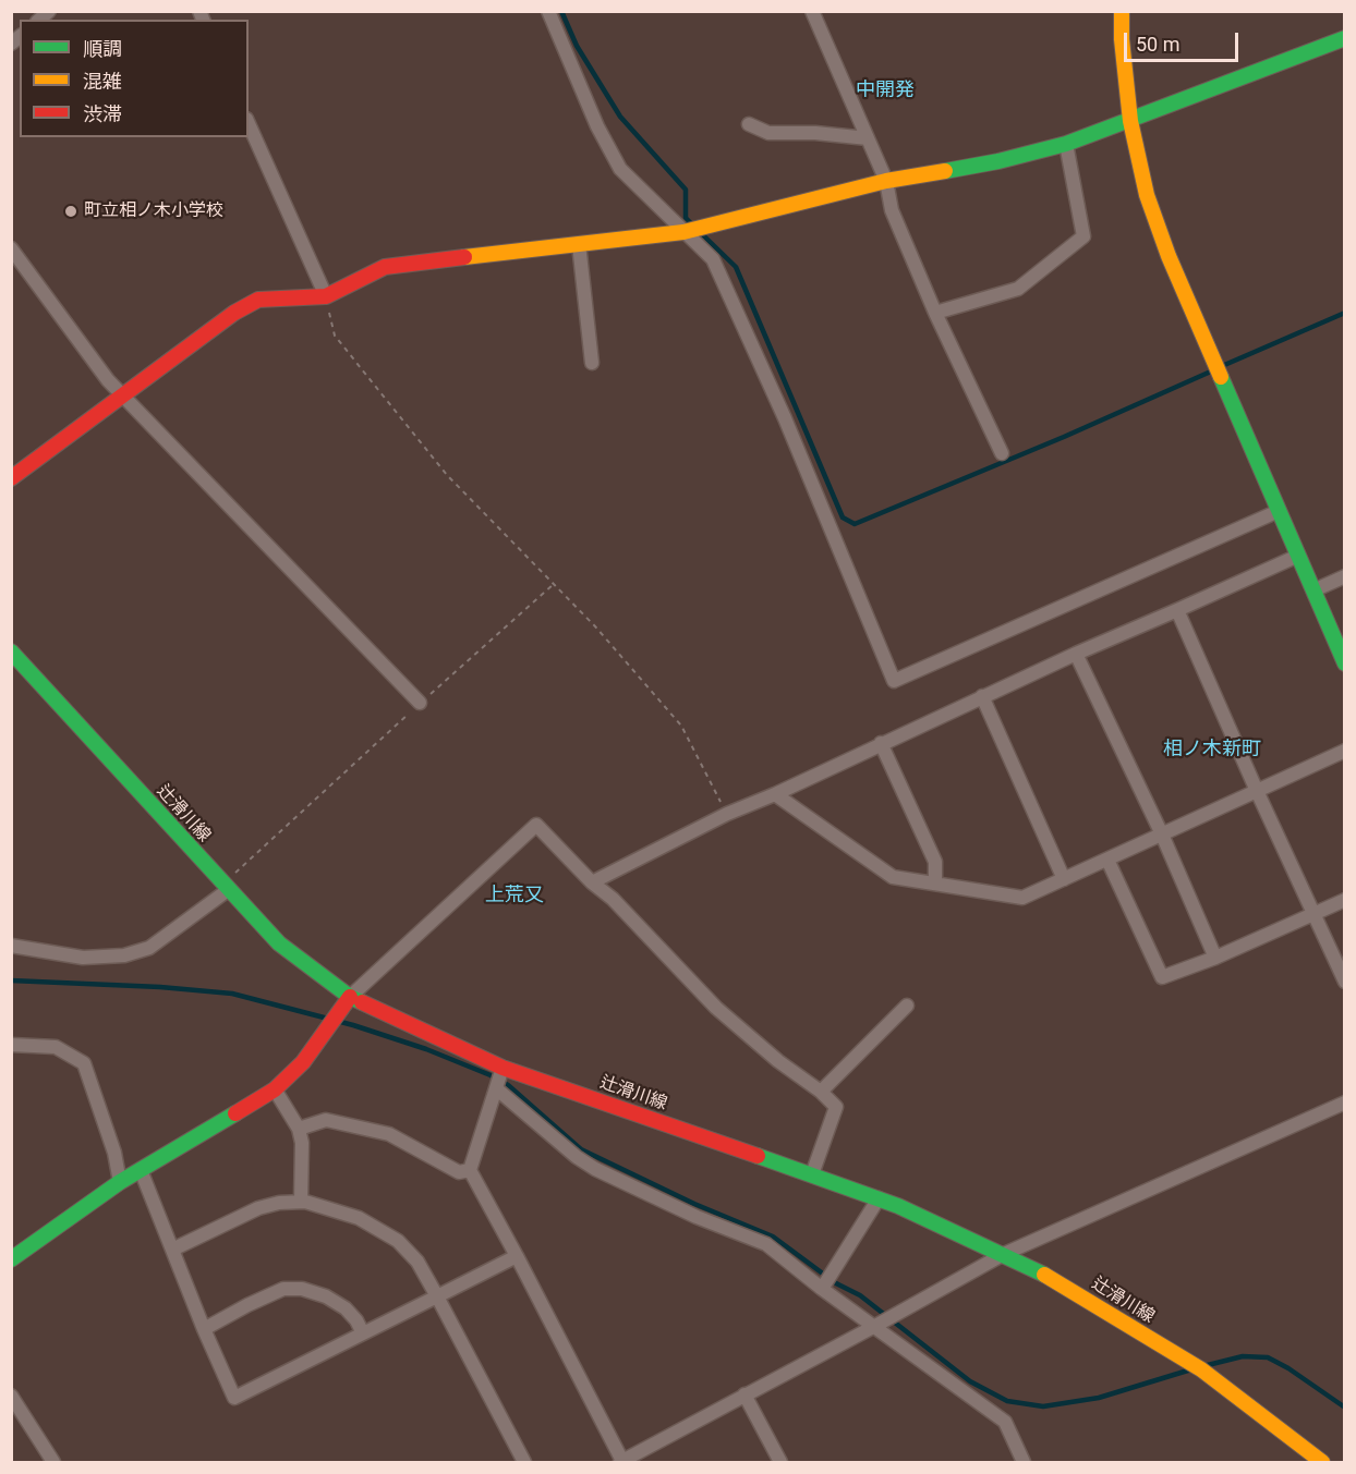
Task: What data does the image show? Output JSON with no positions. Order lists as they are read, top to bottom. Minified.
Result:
{"streets":{"street":["辻滑川線"]},"districts":["中開発","相ノ木新町","上荒又"],"places":["町立相ノ木小学校"],"legend":["順調","混雑","渋滞"],"scale_bar":"50 m"}
